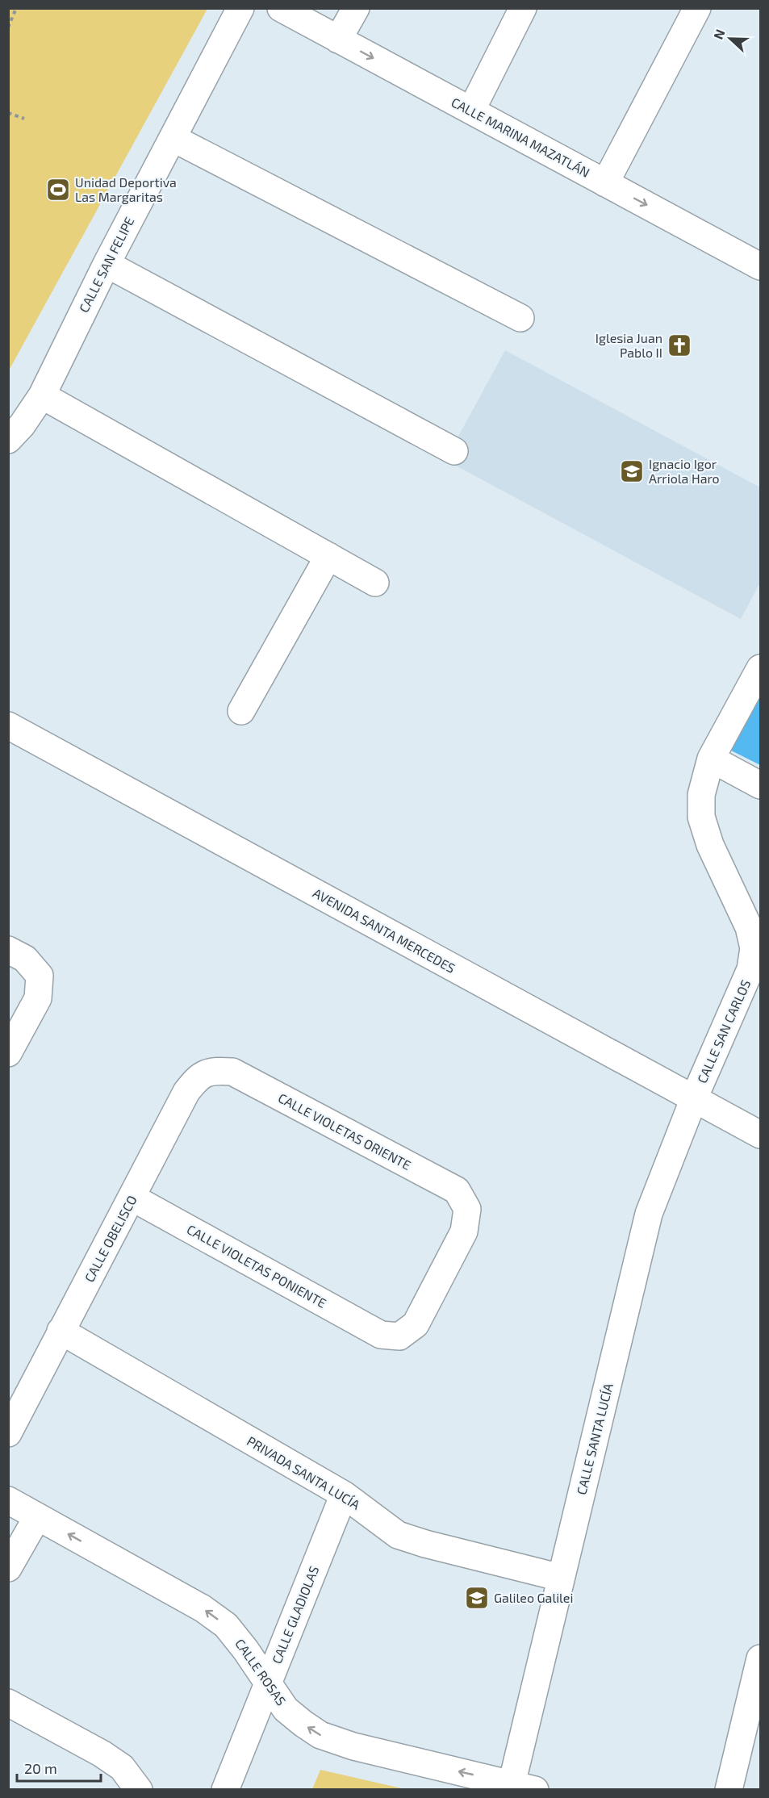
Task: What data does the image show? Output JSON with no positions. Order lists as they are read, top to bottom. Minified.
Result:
{"streets":{"street":["CALLE MARINA MAZATLÁN","CALLE SAN FELIPE","AVENIDA SANTA MERCEDES","CALLE SAN CARLOS","CALLE VIOLETAS ORIENTE","CALLE OBELISCO","CALLE VIOLETAS PONIENTE","CALLE SANTA LUCÍA","PRIVADA SANTA LUCÍA","CALLE GLADIOLAS","CALLE ROSAS"]},"crossings":[["AVENIDA SANTA MERCEDES","CALLE SAN CARLOS"],["AVENIDA SANTA MERCEDES","CALLE SANTA LUCÍA"],["CALLE SAN CARLOS","CALLE SANTA LUCÍA"],["CALLE VIOLETAS ORIENTE","CALLE OBELISCO"],["CALLE VIOLETAS ORIENTE","CALLE VIOLETAS PONIENTE"],["CALLE OBELISCO","CALLE VIOLETAS PONIENTE"],["CALLE OBELISCO","PRIVADA SANTA LUCÍA"],["CALLE SANTA LUCÍA","PRIVADA SANTA LUCÍA"],["CALLE SANTA LUCÍA","CALLE ROSAS"],["PRIVADA SANTA LUCÍA","CALLE GLADIOLAS"],["CALLE GLADIOLAS","CALLE ROSAS"]],"one_way":["CALLE ROSAS"],"places":{"sports":["Unidad Deportiva Las Margaritas"],"church":["Iglesia Juan Pablo II"],"school or university":["Ignacio Igor Arriola Haro","Galileo Galilei"]},"scale_bar":"20 m","north":"left"}
